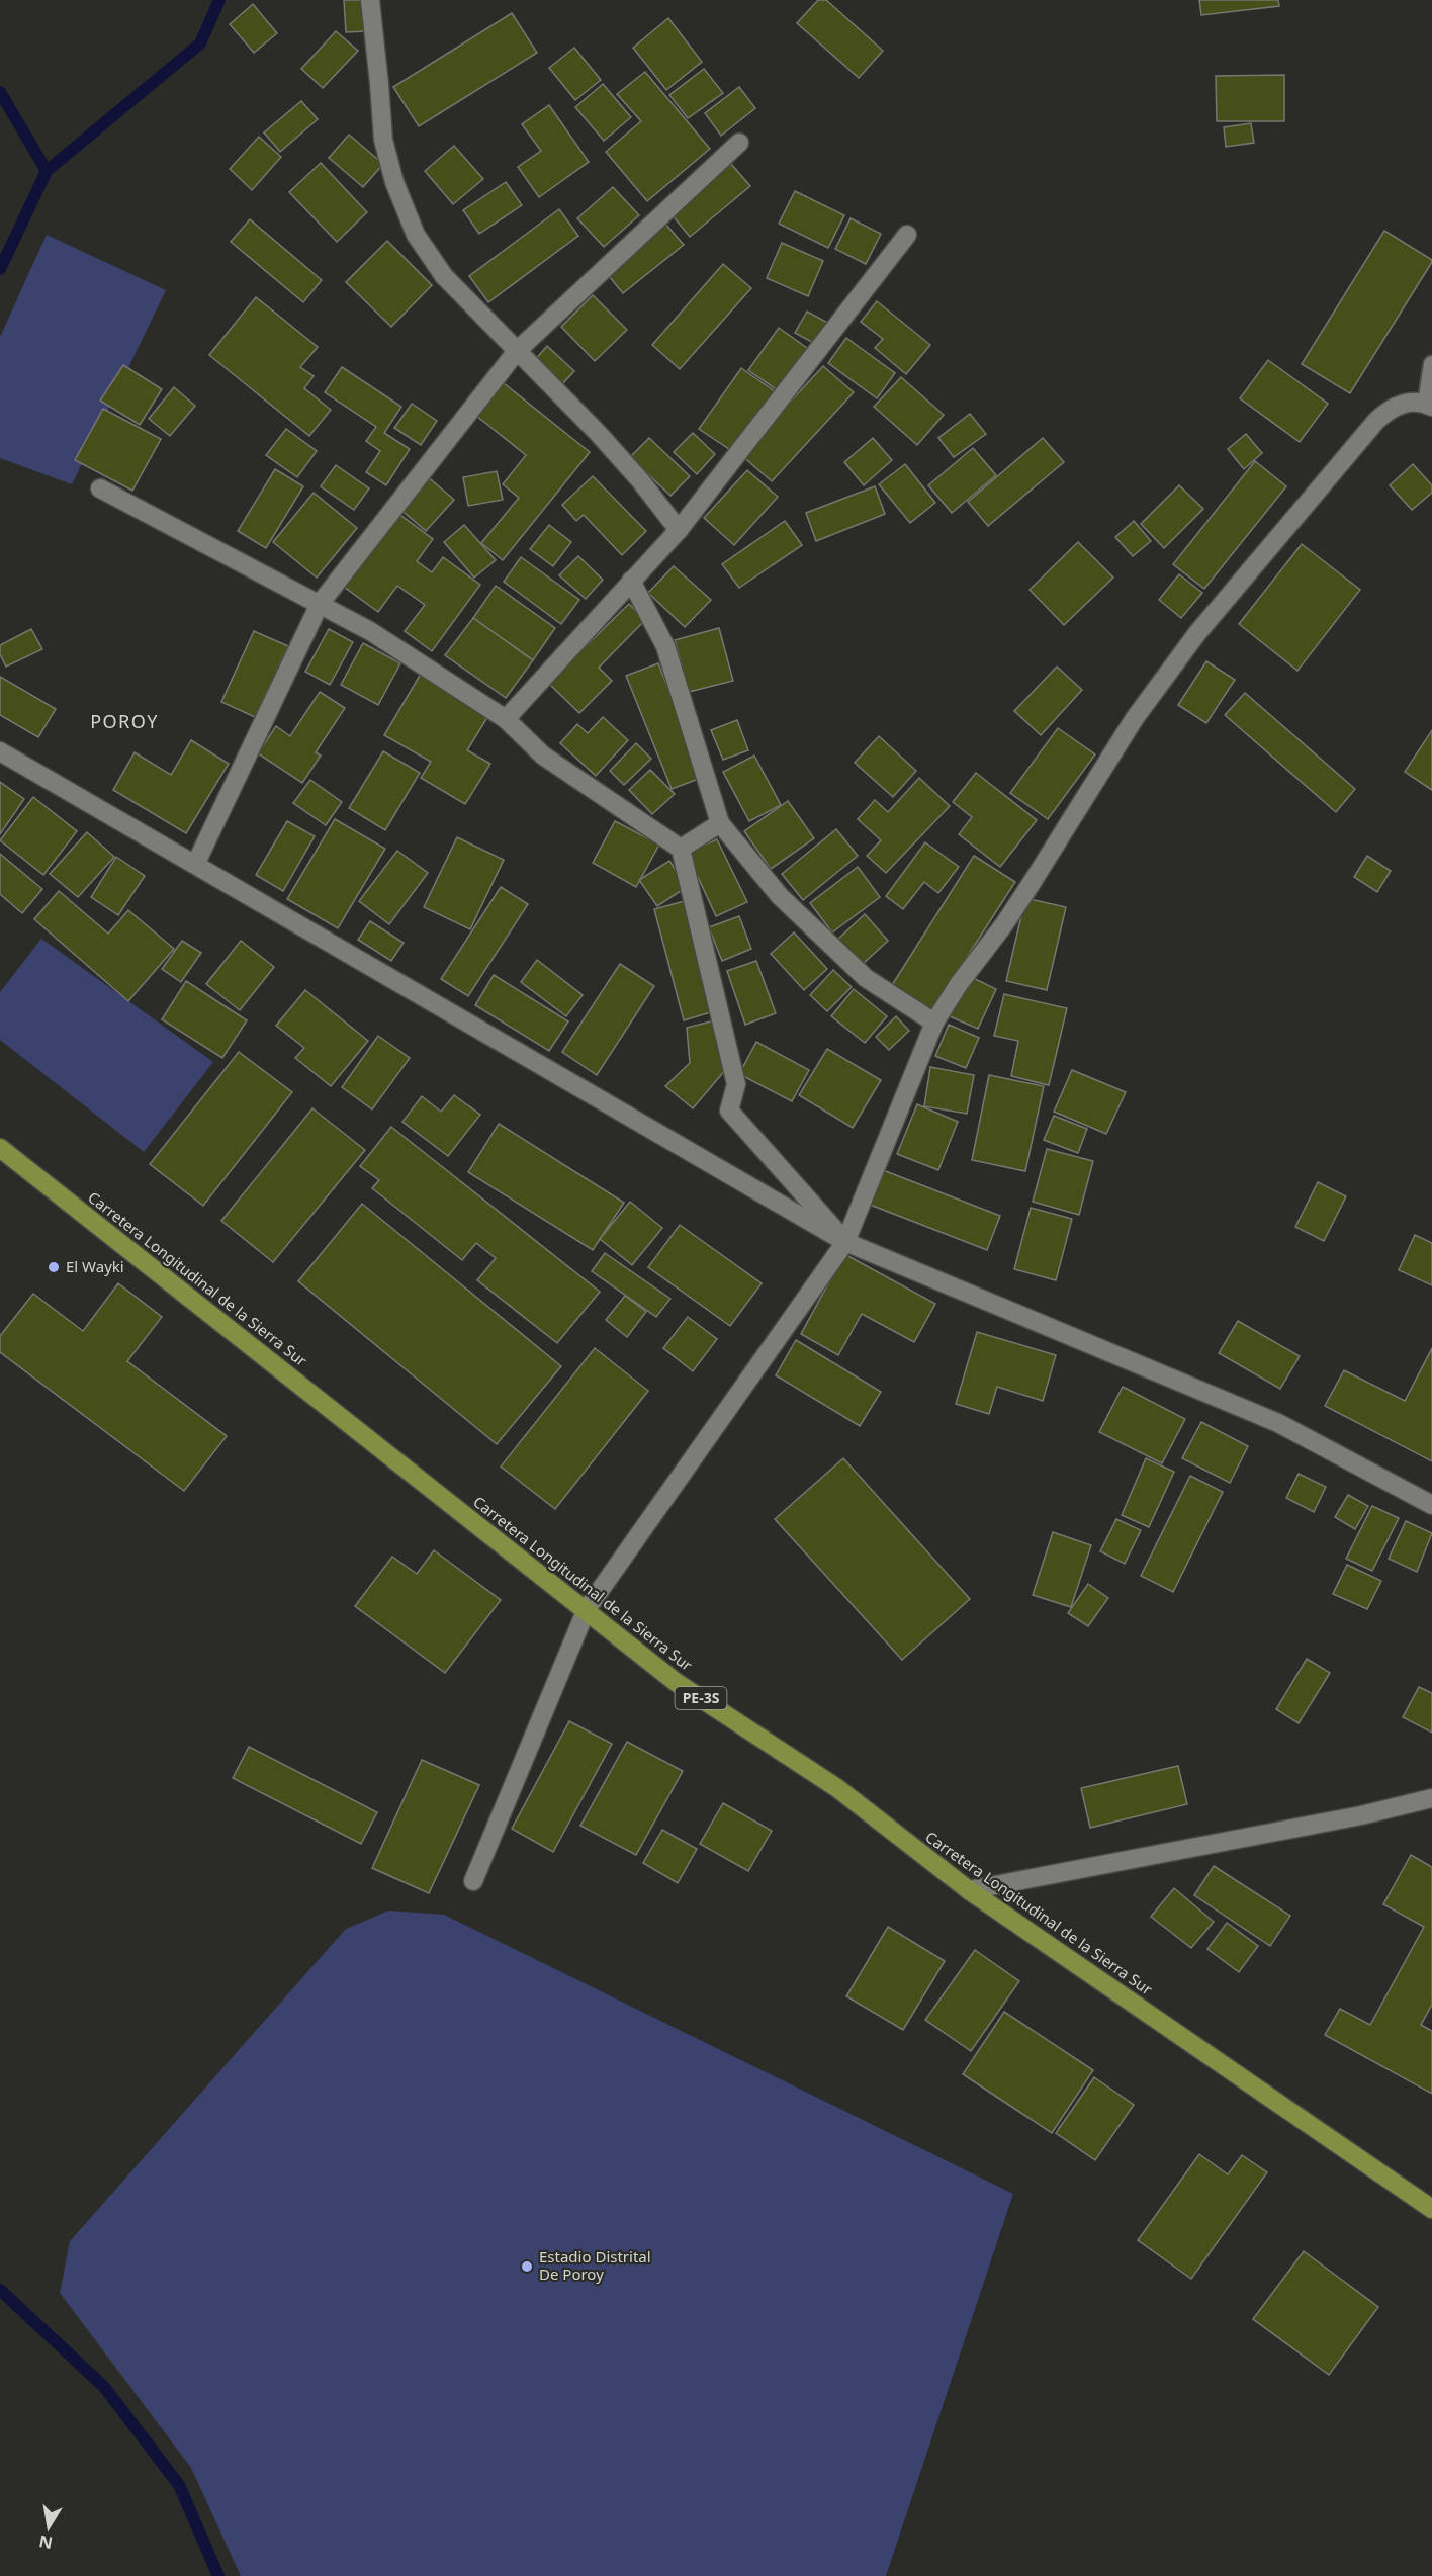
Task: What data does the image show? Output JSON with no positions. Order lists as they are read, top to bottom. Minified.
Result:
{"streets":{"highway":["Carretera Longitudinal de la Sierra Sur","PE-3S"]},"districts":["POROY"],"places":["El Wayki","Estadio Distrital De Poroy"],"north":"bottom"}
